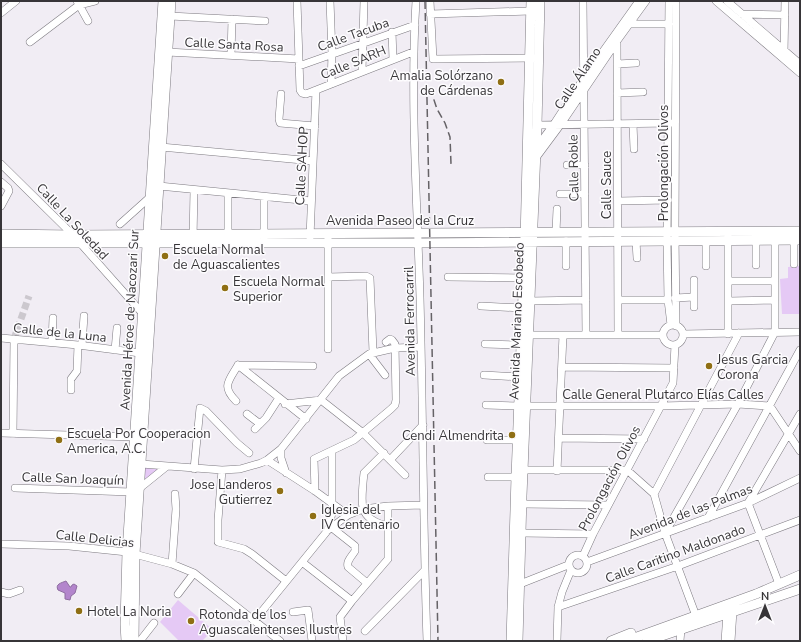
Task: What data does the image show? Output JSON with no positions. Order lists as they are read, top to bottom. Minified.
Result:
{"streets":{"main road":["Avenida Paseo de la Cruz","Avenida Héroe de Nacozari Sur","Avenida Mariano Escobedo"],"street":["Calle Tacuba","Calle Santa Rosa","Calle SARH","Calle Álamo","Prolongación Olivos","Calle SAHOP","Calle Roble","Calle Sauce","Calle La Soledad","Avenida Ferrocarril","Calle de la Luna","Calle General Plutarco Elías Calles","Calle San Joaquín","Avenida de las Palmas","Calle Delicias","Calle Caritino Maldonado"]},"crossings":[["Calle Tacuba","Calle Santa Rosa"],["Calle Tacuba","Calle SARH"],["Calle Tacuba","Avenida Ferrocarril"],["Calle Santa Rosa","Calle SARH"],["Calle Santa Rosa","Avenida Héroe de Nacozari Sur"],["Calle SARH","Calle SAHOP"],["Calle SARH","Avenida Ferrocarril"],["Calle Álamo","Calle Roble"],["Calle Álamo","Calle Sauce"],["Calle Álamo","Avenida Mariano Escobedo"],["Prolongación Olivos","Avenida Paseo de la Cruz"],["Prolongación Olivos","Calle General Plutarco Elías Calles"],["Prolongación Olivos","Avenida de las Palmas"],["Calle SAHOP","Avenida Paseo de la Cruz"],["Calle Roble","Avenida Paseo de la Cruz"],["Calle Sauce","Avenida Paseo de la Cruz"],["Avenida Paseo de la Cruz","Calle La Soledad"],["Avenida Paseo de la Cruz","Avenida Héroe de Nacozari Sur"],["Avenida Paseo de la Cruz","Avenida Ferrocarril"],["Avenida Paseo de la Cruz","Avenida Mariano Escobedo"],["Calle La Soledad","Avenida Héroe de Nacozari Sur"],["Avenida Héroe de Nacozari Sur","Calle de la Luna"],["Avenida Héroe de Nacozari Sur","Calle San Joaquín"],["Avenida Héroe de Nacozari Sur","Calle Delicias"],["Avenida Mariano Escobedo","Calle General Plutarco Elías Calles"]],"places":["Amalia Solórzano de Cárdenas","Escuela Normal de Aguascalientes","Escuela Normal Superior","Jesus Garcia Corona","Cendi Almendrita","Escuela Por Cooperacion America, A.C.","Jose Landeros Gutierrez","Iglesia del IV Centenario","Hotel La Noria","Rotonda de los Aguascalentenses Ilustres"],"north":"top"}
